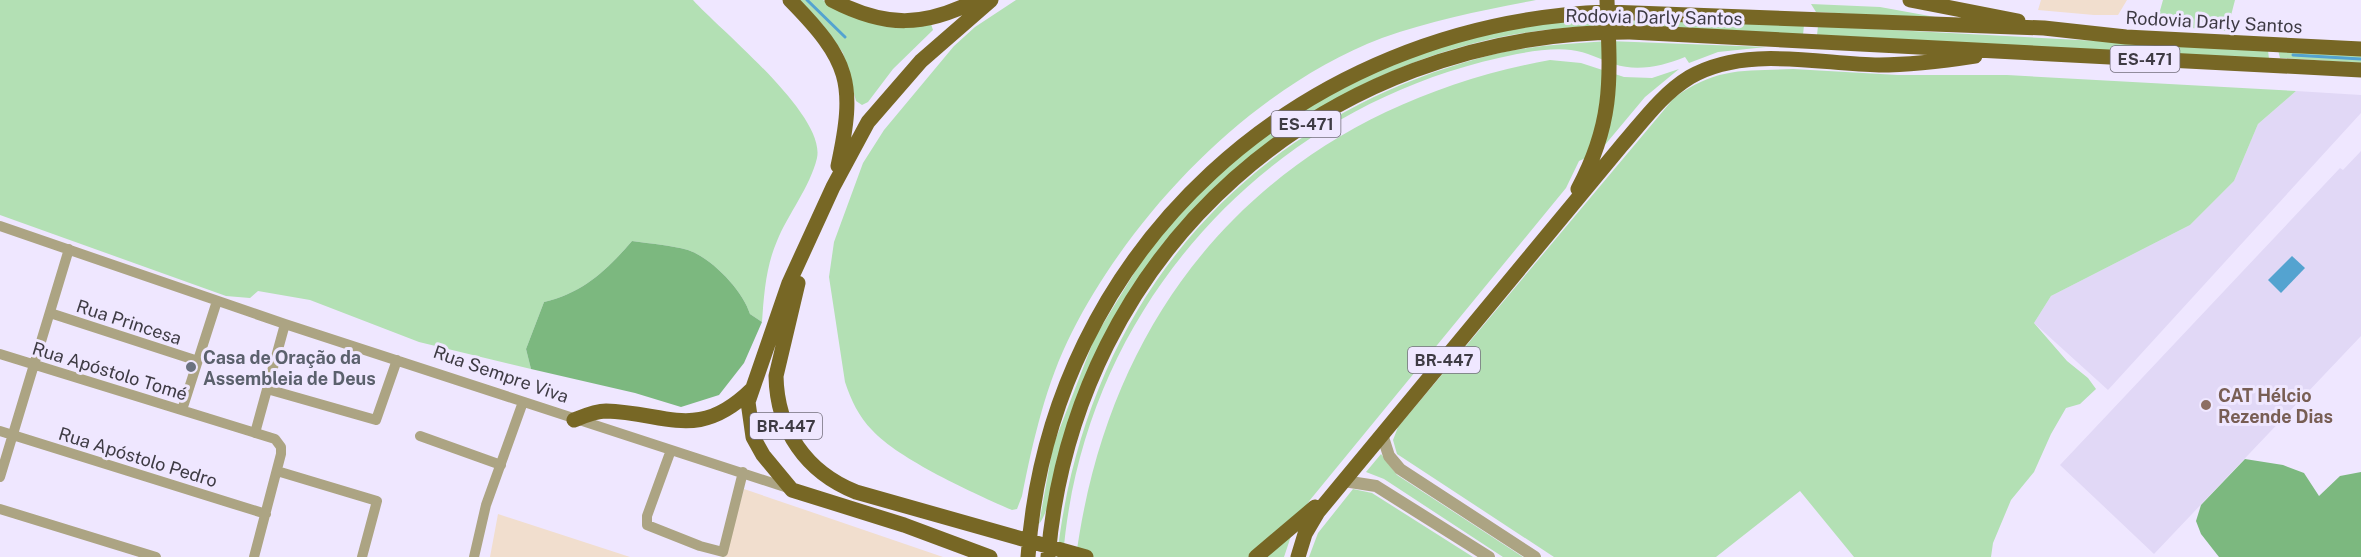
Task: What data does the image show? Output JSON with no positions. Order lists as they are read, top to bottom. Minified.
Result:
{"streets":{"main road":["Rodovia Darly Santos","ES-471","BR-447","Rua Sempre Viva"],"street":["Rua Princesa","Rua Apóstolo Tomé","Rua Apóstolo Pedro"]},"crossings":[["BR-447","Rua Sempre Viva"]],"places":["Casa de Oração da Assembleia de Deus","CAT Hélcio Rezende Dias"]}
